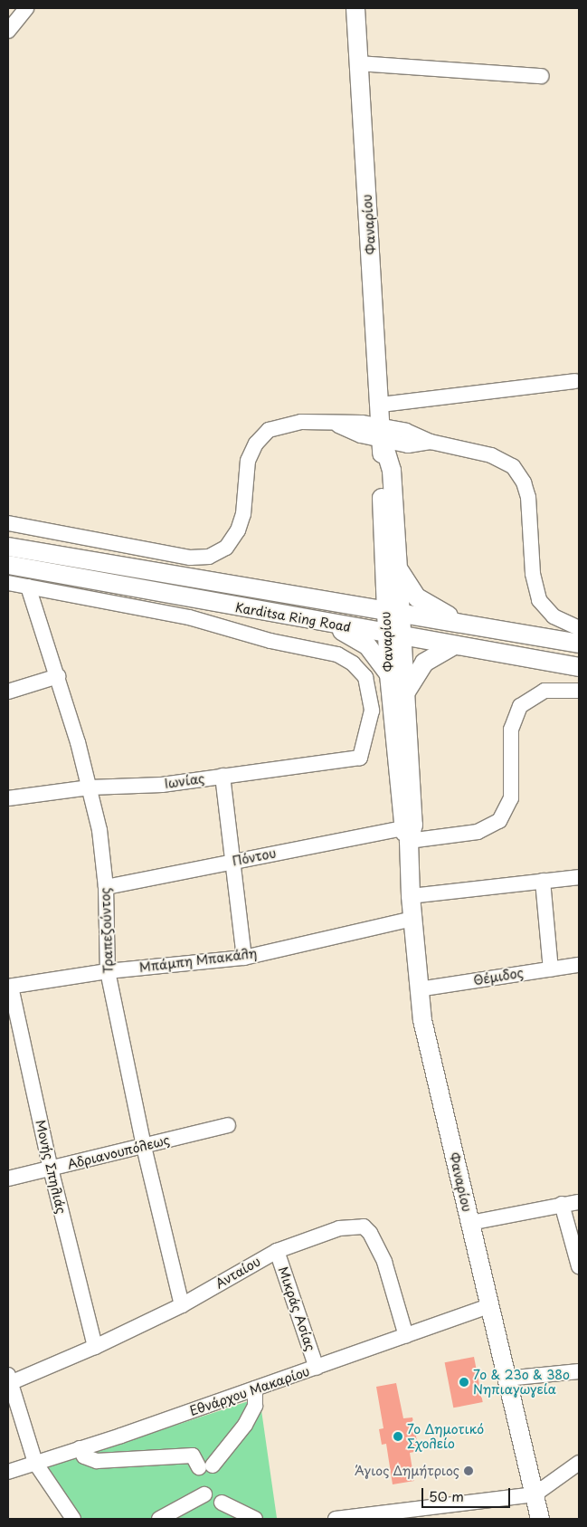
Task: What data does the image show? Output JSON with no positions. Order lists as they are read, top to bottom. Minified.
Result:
{"streets":{"main road":["Φαναρίου","Karditsa Ring Road"],"street":["Ιωνίας","Πόντου","Τραπεζούντος","Μπάμπη Μπακάλη","Θέμιδος","Αδριανουπόλεως","Μονής Σπηλιάς","Ανταίου","Μικράς Ασίας","Εθνάρχου Μακαρίου"]},"crossings":[["Φαναρίου","Karditsa Ring Road"],["Φαναρίου","Πόντου"],["Φαναρίου","Μπάμπη Μπακάλη"],["Φαναρίου","Θέμιδος"],["Φαναρίου","Εθνάρχου Μακαρίου"],["Ιωνίας","Τραπεζούντος"],["Πόντου","Τραπεζούντος"],["Τραπεζούντος","Μπάμπη Μπακάλη"],["Τραπεζούντος","Αδριανουπόλεως"],["Τραπεζούντος","Ανταίου"],["Μπάμπη Μπακάλη","Μονής Σπηλιάς"],["Αδριανουπόλεως","Μονής Σπηλιάς"],["Μονής Σπηλιάς","Ανταίου"],["Ανταίου","Μικράς Ασίας"],["Ανταίου","Εθνάρχου Μακαρίου"],["Μικράς Ασίας","Εθνάρχου Μακαρίου"]],"places":["7ο & 23ο & 38ο Νηπιαγωγεία","7ο Δημοτικό Σχολείο","Άγιος Δημήτριος"],"scale_bar":"50 m"}
